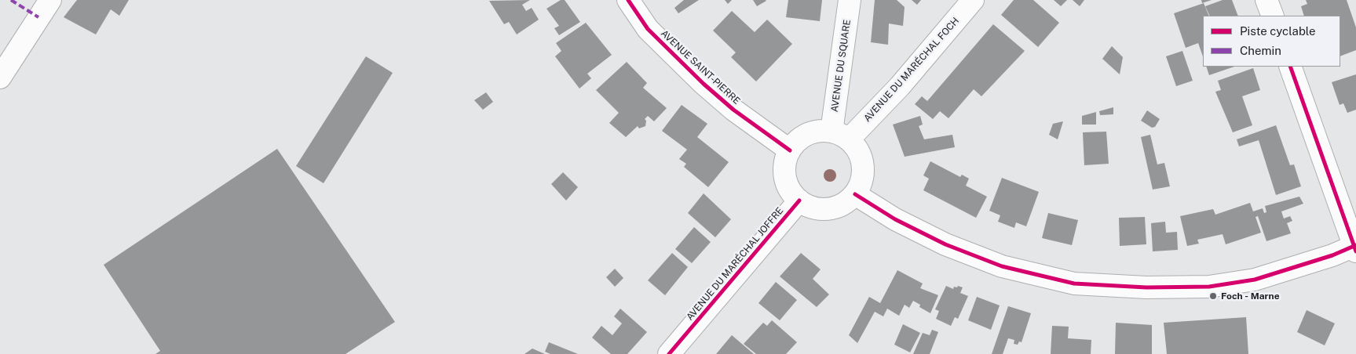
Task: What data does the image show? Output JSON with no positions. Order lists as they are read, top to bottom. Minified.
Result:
{"streets":{"street":["AVENUE DU SQUARE","AVENUE SAINT-PIERRE","AVENUE DU MARÉCHAL FOCH","AVENUE DU MARÉCHAL JOFFRE"]},"crossings":[["AVENUE DU SQUARE","AVENUE SAINT-PIERRE"],["AVENUE DU SQUARE","AVENUE DU MARÉCHAL FOCH"],["AVENUE DU SQUARE","AVENUE DU MARÉCHAL JOFFRE"],["AVENUE SAINT-PIERRE","AVENUE DU MARÉCHAL FOCH"],["AVENUE SAINT-PIERRE","AVENUE DU MARÉCHAL JOFFRE"],["AVENUE DU MARÉCHAL FOCH","AVENUE DU MARÉCHAL JOFFRE"]],"places":["Foch - Marne"],"legend":["Piste cyclable","Chemin"]}
